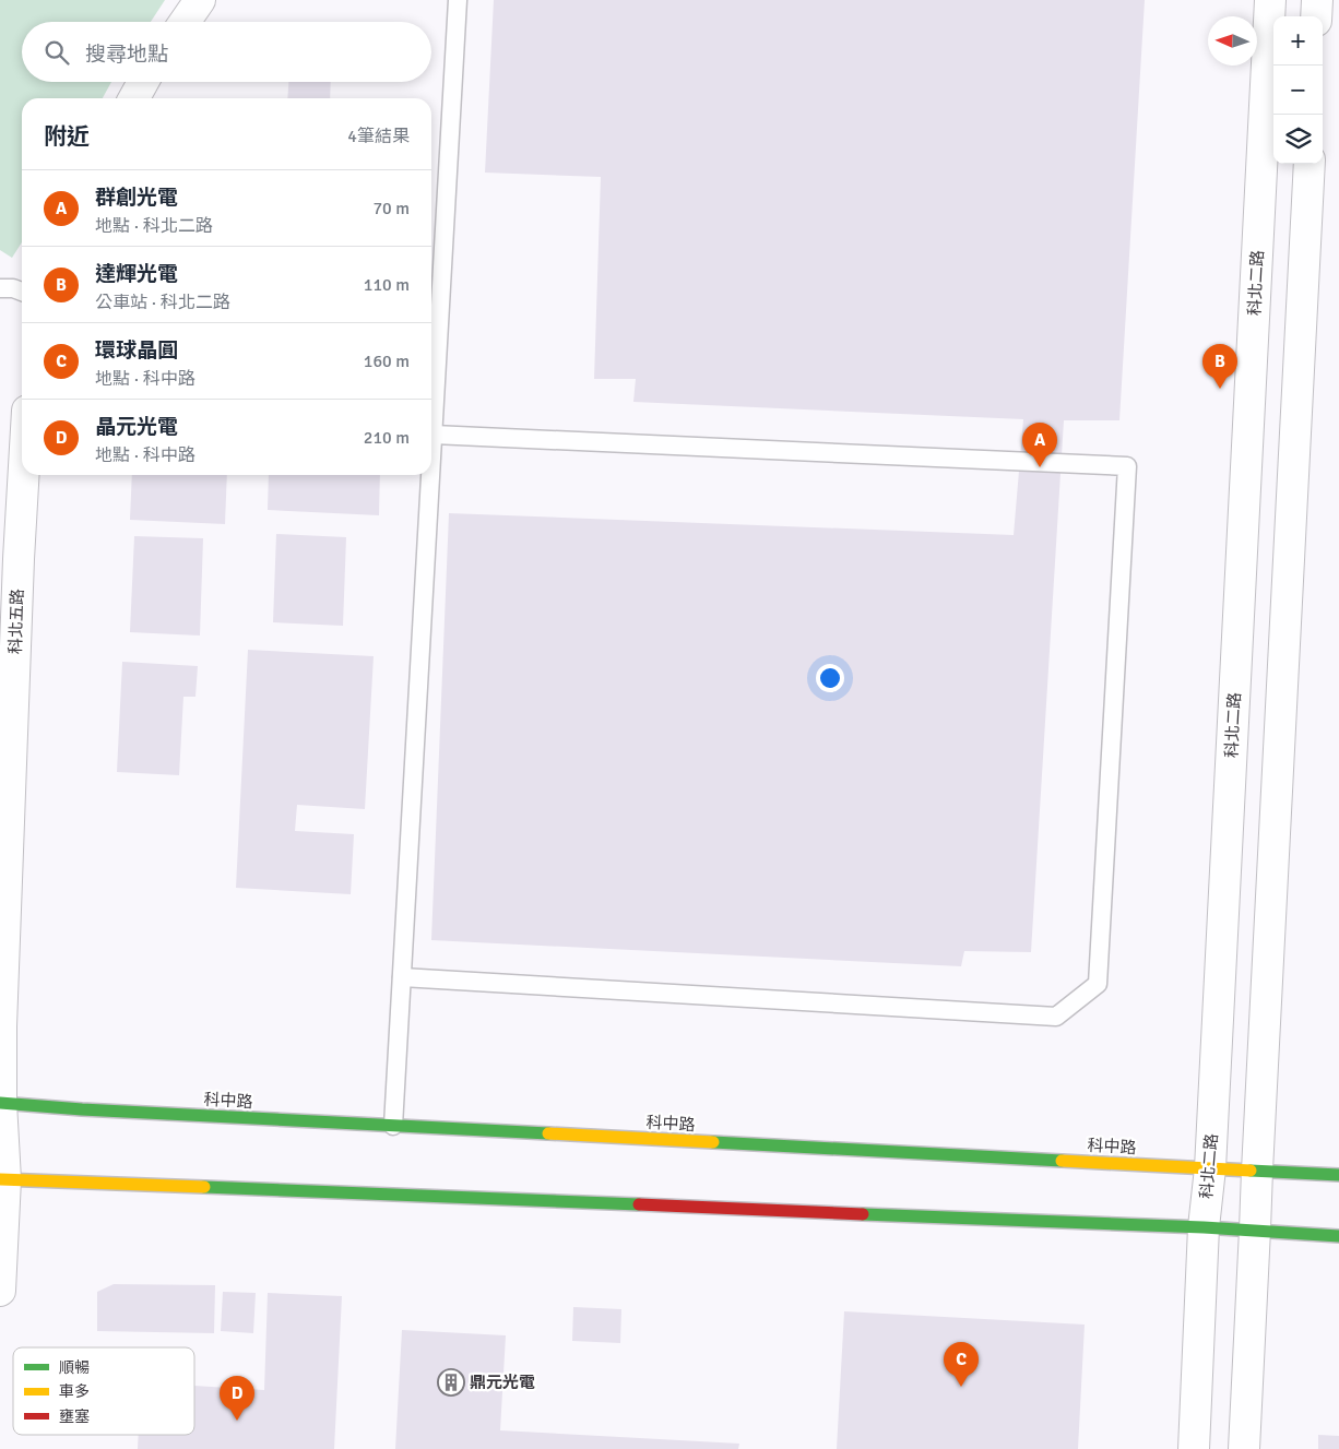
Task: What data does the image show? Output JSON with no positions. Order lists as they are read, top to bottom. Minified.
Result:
{"streets":{"street":["科北二路","科北五路","科中路"]},"crossings":[["科北二路","科中路"],["科北五路","科中路"]],"places":{"building":["鼎元光電"]},"legend":["順暢","車多","壅塞"],"north":"left","page":{"map_buttons":["+","−"],"search":"搜尋地點","heading":["附近","4筆結果"],"list":[{"mark":"A","name":"群創光電","note":"地點 · 科北二路","value":"70 m"},{"mark":"B","name":"達輝光電","note":"公車站 · 科北二路","value":"110 m"},{"mark":"C","name":"環球晶圓","note":"地點 · 科中路","value":"160 m"},{"mark":"D","name":"晶元光電","note":"地點 · 科中路","value":"210 m"}],"pins":["B","A","C","D"]}}
